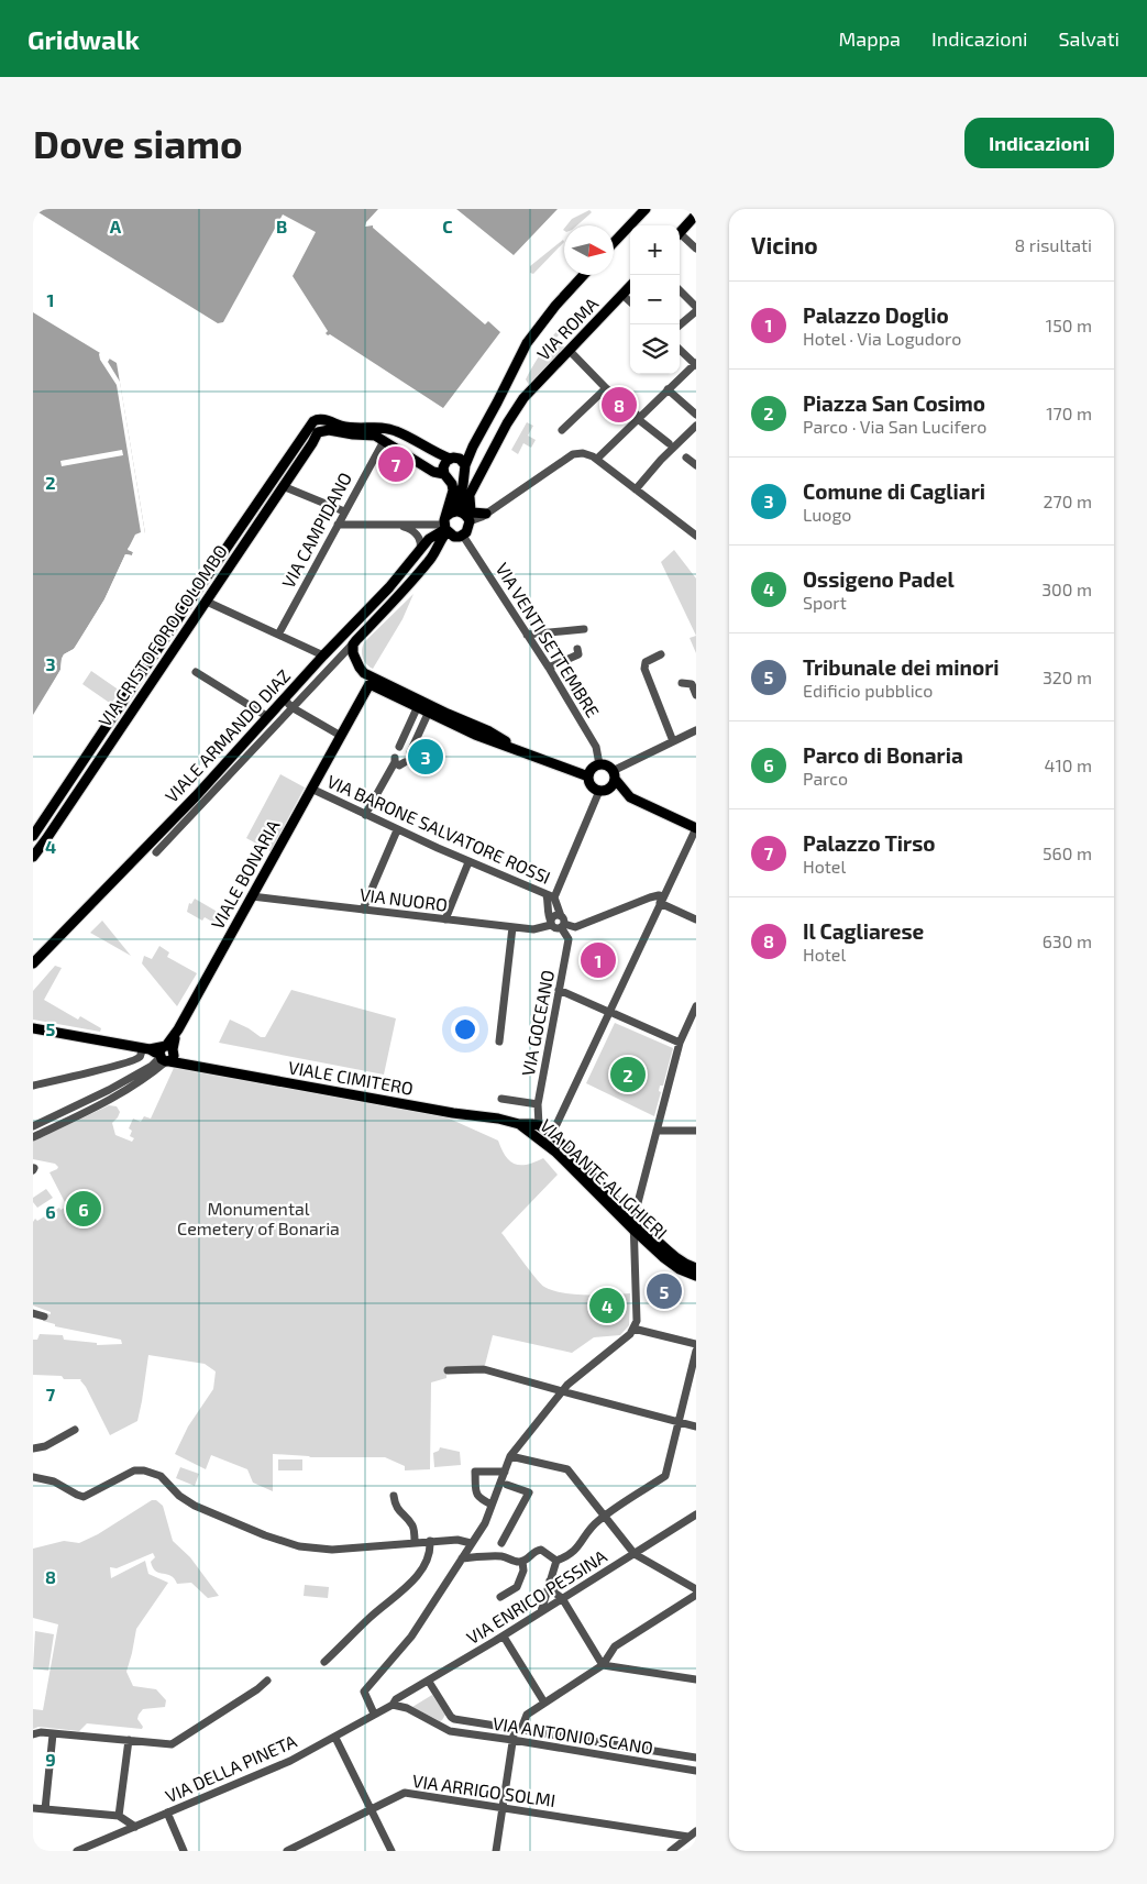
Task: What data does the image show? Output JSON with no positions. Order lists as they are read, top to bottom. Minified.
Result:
{"streets":{"main road":["VIA ROMA","VIA CRISTOFORO COLOMBO","VIALE ARMANDO DIAZ","VIALE BONARIA","VIALE CIMITERO","VIA DANTE ALIGHIERI"],"street":["VIA CAMPIDANO","VIA VENTI SETTEMBRE","VIA BARONE SALVATORE ROSSI","VIA NUORO","VIA GOCEANO","VIA ENRICO PESSINA","VIA ANTONIO SCANO","VIA DELLA PINETA","VIA ARRIGO SOLMI"]},"crossings":[["VIA ROMA","VIA VENTI SETTEMBRE"],["VIA ROMA","VIALE ARMANDO DIAZ"],["VIA VENTI SETTEMBRE","VIALE ARMANDO DIAZ"],["VIA BARONE SALVATORE ROSSI","VIALE BONARIA"],["VIA BARONE SALVATORE ROSSI","VIA GOCEANO"],["VIALE BONARIA","VIA NUORO"],["VIALE BONARIA","VIALE CIMITERO"],["VIA GOCEANO","VIA DANTE ALIGHIERI"],["VIALE CIMITERO","VIA DANTE ALIGHIERI"],["VIA ENRICO PESSINA","VIA ANTONIO SCANO"],["VIA ENRICO PESSINA","VIA DELLA PINETA"],["VIA ANTONIO SCANO","VIA DELLA PINETA"]],"parks":["Monumental Cemetery of Bonaria"],"north":"right","page":{"header":"Gridwalk","nav":["Mappa","Indicazioni","Salvati"],"buttons":"Indicazioni","title":"Dove siamo","heading":["Vicino","8 risultati"],"map_buttons":["+","−"],"list":[{"mark":"1","name":"Palazzo Doglio","note":"Hotel · Via Logudoro","value":"150 m"},{"mark":"2","name":"Piazza San Cosimo","note":"Parco · Via San Lucifero","value":"170 m"},{"mark":"3","name":"Comune di Cagliari","note":"Luogo","value":"270 m"},{"mark":"4","name":"Ossigeno Padel","note":"Sport","value":"300 m"},{"mark":"5","name":"Tribunale dei minori","note":"Edificio pubblico","value":"320 m"},{"mark":"6","name":"Parco di Bonaria","note":"Parco","value":"410 m"},{"mark":"7","name":"Palazzo Tirso","note":"Hotel","value":"560 m"},{"mark":"8","name":"Il Cagliarese","note":"Hotel","value":"630 m"}],"pins":["8","7","3","1","2","6","5","4"]},"grid":{"columns":["A","B","C"],"rows":["1","2","3","4","5","6","7","8","9"]}}
